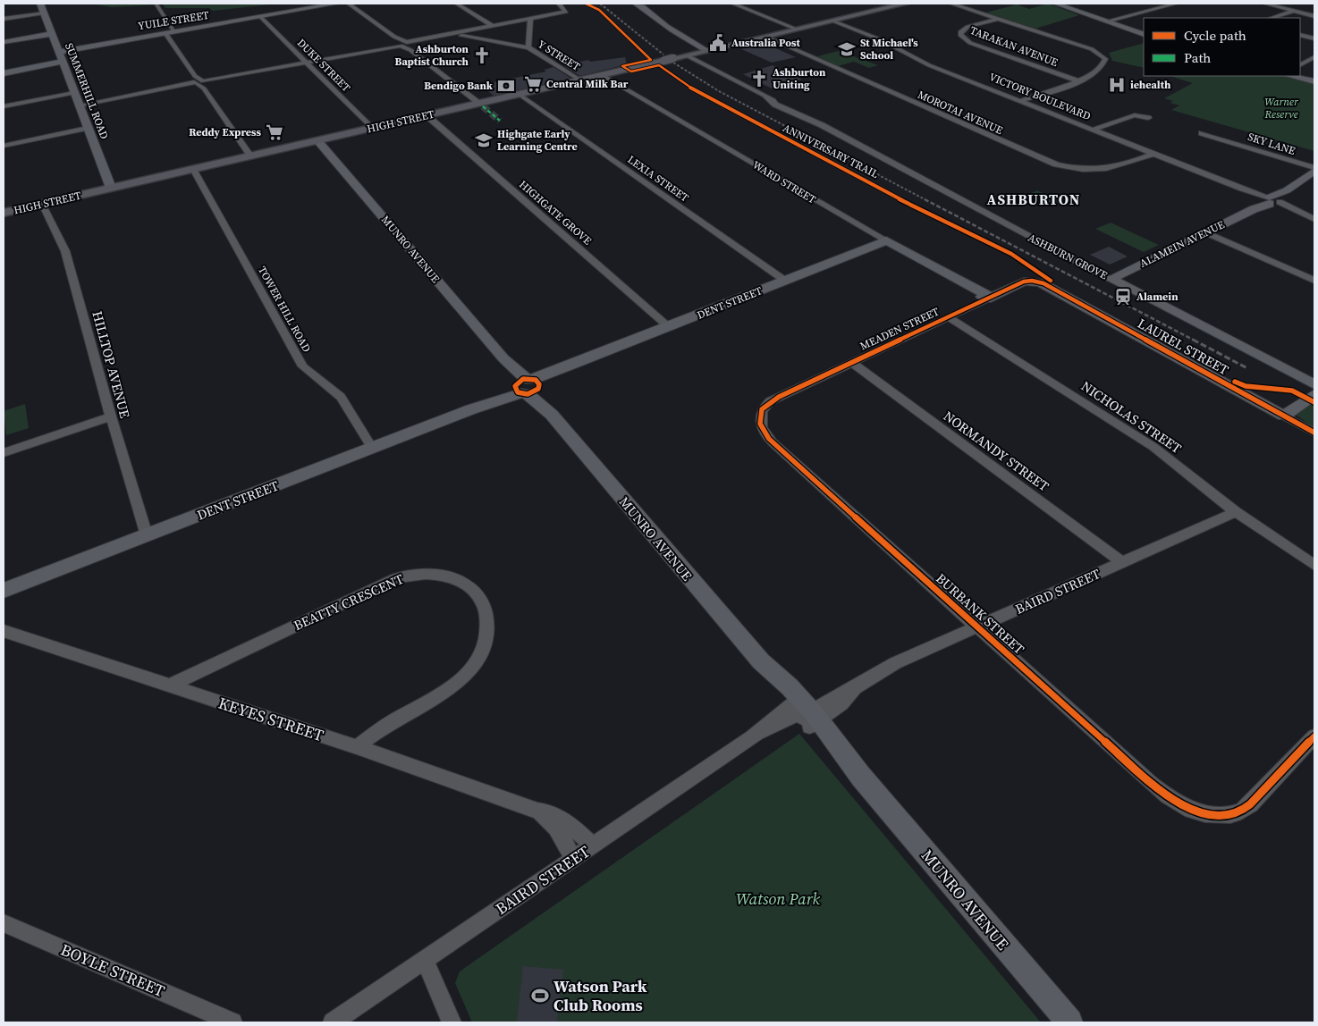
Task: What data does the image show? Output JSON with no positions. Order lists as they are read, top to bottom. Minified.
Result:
{"streets":{"main road":["HIGH STREET"],"street":["YUILE STREET","TARAKAN AVENUE","Y STREET","DUKE STREET","SUMMERHILL ROAD","VICTORY BOULEVARD","MOROTAI AVENUE","SKY LANE","LEXIA STREET","WARD STREET","HIGHGATE GROVE","ALAMEIN AVENUE","MUNRO AVENUE","ASHBURN GROVE","DENT STREET","TOWER HILL ROAD","MEADEN STREET","LAUREL STREET","HILLTOP AVENUE","NICHOLAS STREET","NORMANDY STREET","BAIRD STREET","BEATTY CRESCENT","BURBANK STREET","KEYES STREET","BOYLE STREET"],"cycle path":["ANNIVERSARY TRAIL"]},"crossings":[["YUILE STREET","DUKE STREET"],["YUILE STREET","SUMMERHILL ROAD"],["Y STREET","HIGH STREET"],["DUKE STREET","HIGH STREET"],["SUMMERHILL ROAD","HIGH STREET"],["VICTORY BOULEVARD","MOROTAI AVENUE"],["VICTORY BOULEVARD","HIGH STREET"],["VICTORY BOULEVARD","ALAMEIN AVENUE"],["MOROTAI AVENUE","HIGH STREET"],["HIGH STREET","LEXIA STREET"],["HIGH STREET","WARD STREET"],["HIGH STREET","HIGHGATE GROVE"],["HIGH STREET","MUNRO AVENUE"],["HIGH STREET","ASHBURN GROVE"],["HIGH STREET","TOWER HILL ROAD"],["HIGH STREET","HILLTOP AVENUE"],["SKY LANE","ALAMEIN AVENUE"],["LEXIA STREET","DENT STREET"],["WARD STREET","DENT STREET"],["WARD STREET","MEADEN STREET"],["HIGHGATE GROVE","DENT STREET"],["ALAMEIN AVENUE","ASHBURN GROVE"],["MUNRO AVENUE","DENT STREET"],["MUNRO AVENUE","BAIRD STREET"],["DENT STREET","TOWER HILL ROAD"],["DENT STREET","HILLTOP AVENUE"],["MEADEN STREET","LAUREL STREET"],["MEADEN STREET","NICHOLAS STREET"],["MEADEN STREET","NORMANDY STREET"],["MEADEN STREET","BURBANK STREET"],["NICHOLAS STREET","BAIRD STREET"],["NORMANDY STREET","BAIRD STREET"],["BAIRD STREET","BURBANK STREET"],["BAIRD STREET","KEYES STREET"],["BEATTY CRESCENT","KEYES STREET"]],"districts":["ASHBURTON"],"parks":["Warner Reserve","Watson Park"],"places":{"public building":["Australia Post"],"school or university":["St Michael's School","Highgate Early Learning Centre"],"church":["Ashburton Baptist Church","Ashburton Uniting"],"supermarket":["Central Milk Bar","Reddy Express"],"hospital":["iehealth"],"bank":["Bendigo Bank"],"station":["Alamein"],"sports":["Watson Park Club Rooms"]},"legend":["Cycle path","Path"]}
